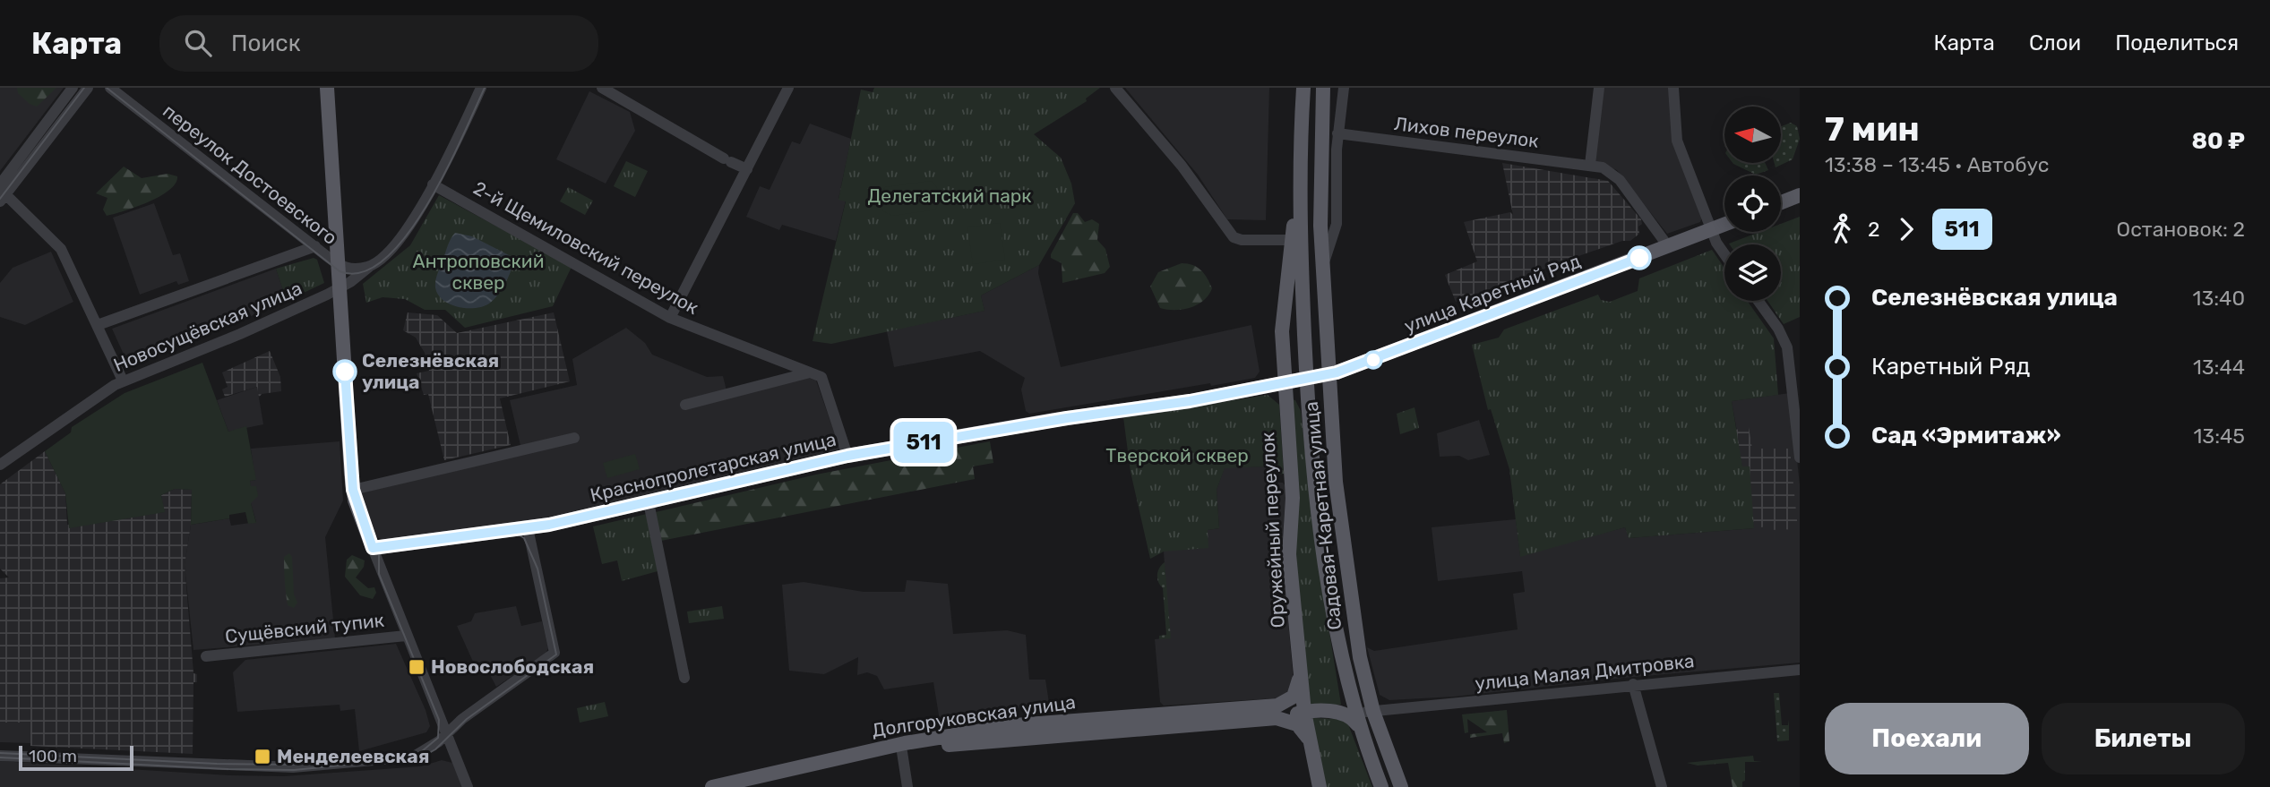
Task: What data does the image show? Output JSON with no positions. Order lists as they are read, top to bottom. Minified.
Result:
{"streets":{"main road":["улица Каретный Ряд","Краснопролетарская улица","Садовая-Каретная улица","Оружейный переулок","Долгоруковская улица"],"street":["Лихов переулок","переулок Достоевского","2-й Щемиловский переулок","Новосущёвская улица","Сущёвский тупик","улица Малая Дмитровка"]},"crossings":[["Лихов переулок","улица Каретный Ряд"],["2-й Щемиловский переулок","Новосущёвская улица"],["2-й Щемиловский переулок","Краснопролетарская улица"],["улица Каретный Ряд","Краснопролетарская улица"],["улица Каретный Ряд","Садовая-Каретная улица"],["улица Каретный Ряд","Оружейный переулок"],["Краснопролетарская улица","Садовая-Каретная улица"],["Краснопролетарская улица","Оружейный переулок"],["Садовая-Каретная улица","Оружейный переулок"],["Садовая-Каретная улица","улица Малая Дмитровка"]],"parks":["Делегатский парк","Антроповский сквер","Тверской сквер"],"places":{"other":["Селезнёвская улица"],"transit":["Новослободская","Менделеевская"]},"lines":["bus line 511"],"scale_bar":"100 m","north":"left","page":{"header":"Карта","search":"Поиск","nav":["Карта","Слои","Поделиться"],"on_map":"511","heading":["7 мин","13:38 – 13:45 · Автобус","80 ₽"],"legs":["2","511","Остановок: 2"],"list":[{"name":"Селезнёвская улица","value":"13:40"},{"name":"Каретный Ряд","value":"13:44"},{"name":"Сад «Эрмитаж»","value":"13:45"}],"buttons":["Поехали","Билеты"],"scale":"100 m"}}
